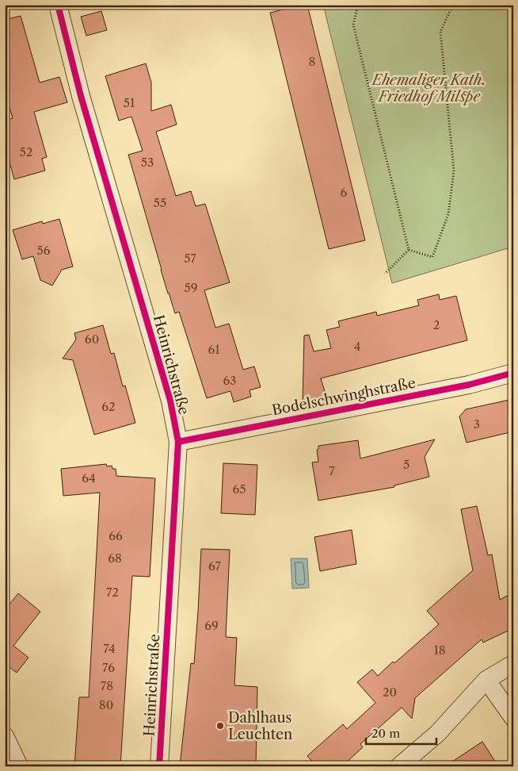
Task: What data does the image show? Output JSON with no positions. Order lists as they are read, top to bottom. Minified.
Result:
{"streets":{"street":["Heinrichstraße","Bodelschwinghstraße"]},"crossings":[["Heinrichstraße","Bodelschwinghstraße"]],"parks":["Ehemaliger Kath. Friedhof Milspe"],"places":["Dahlhaus Leuchten"],"house_numbers":["8","51","52","53","6","55","56","57","59","2","60","4","61","63","62","3","5","7","64","65","66","68","67","72","69","74","18","76","78","20","80"],"scale_bar":"20 m"}
